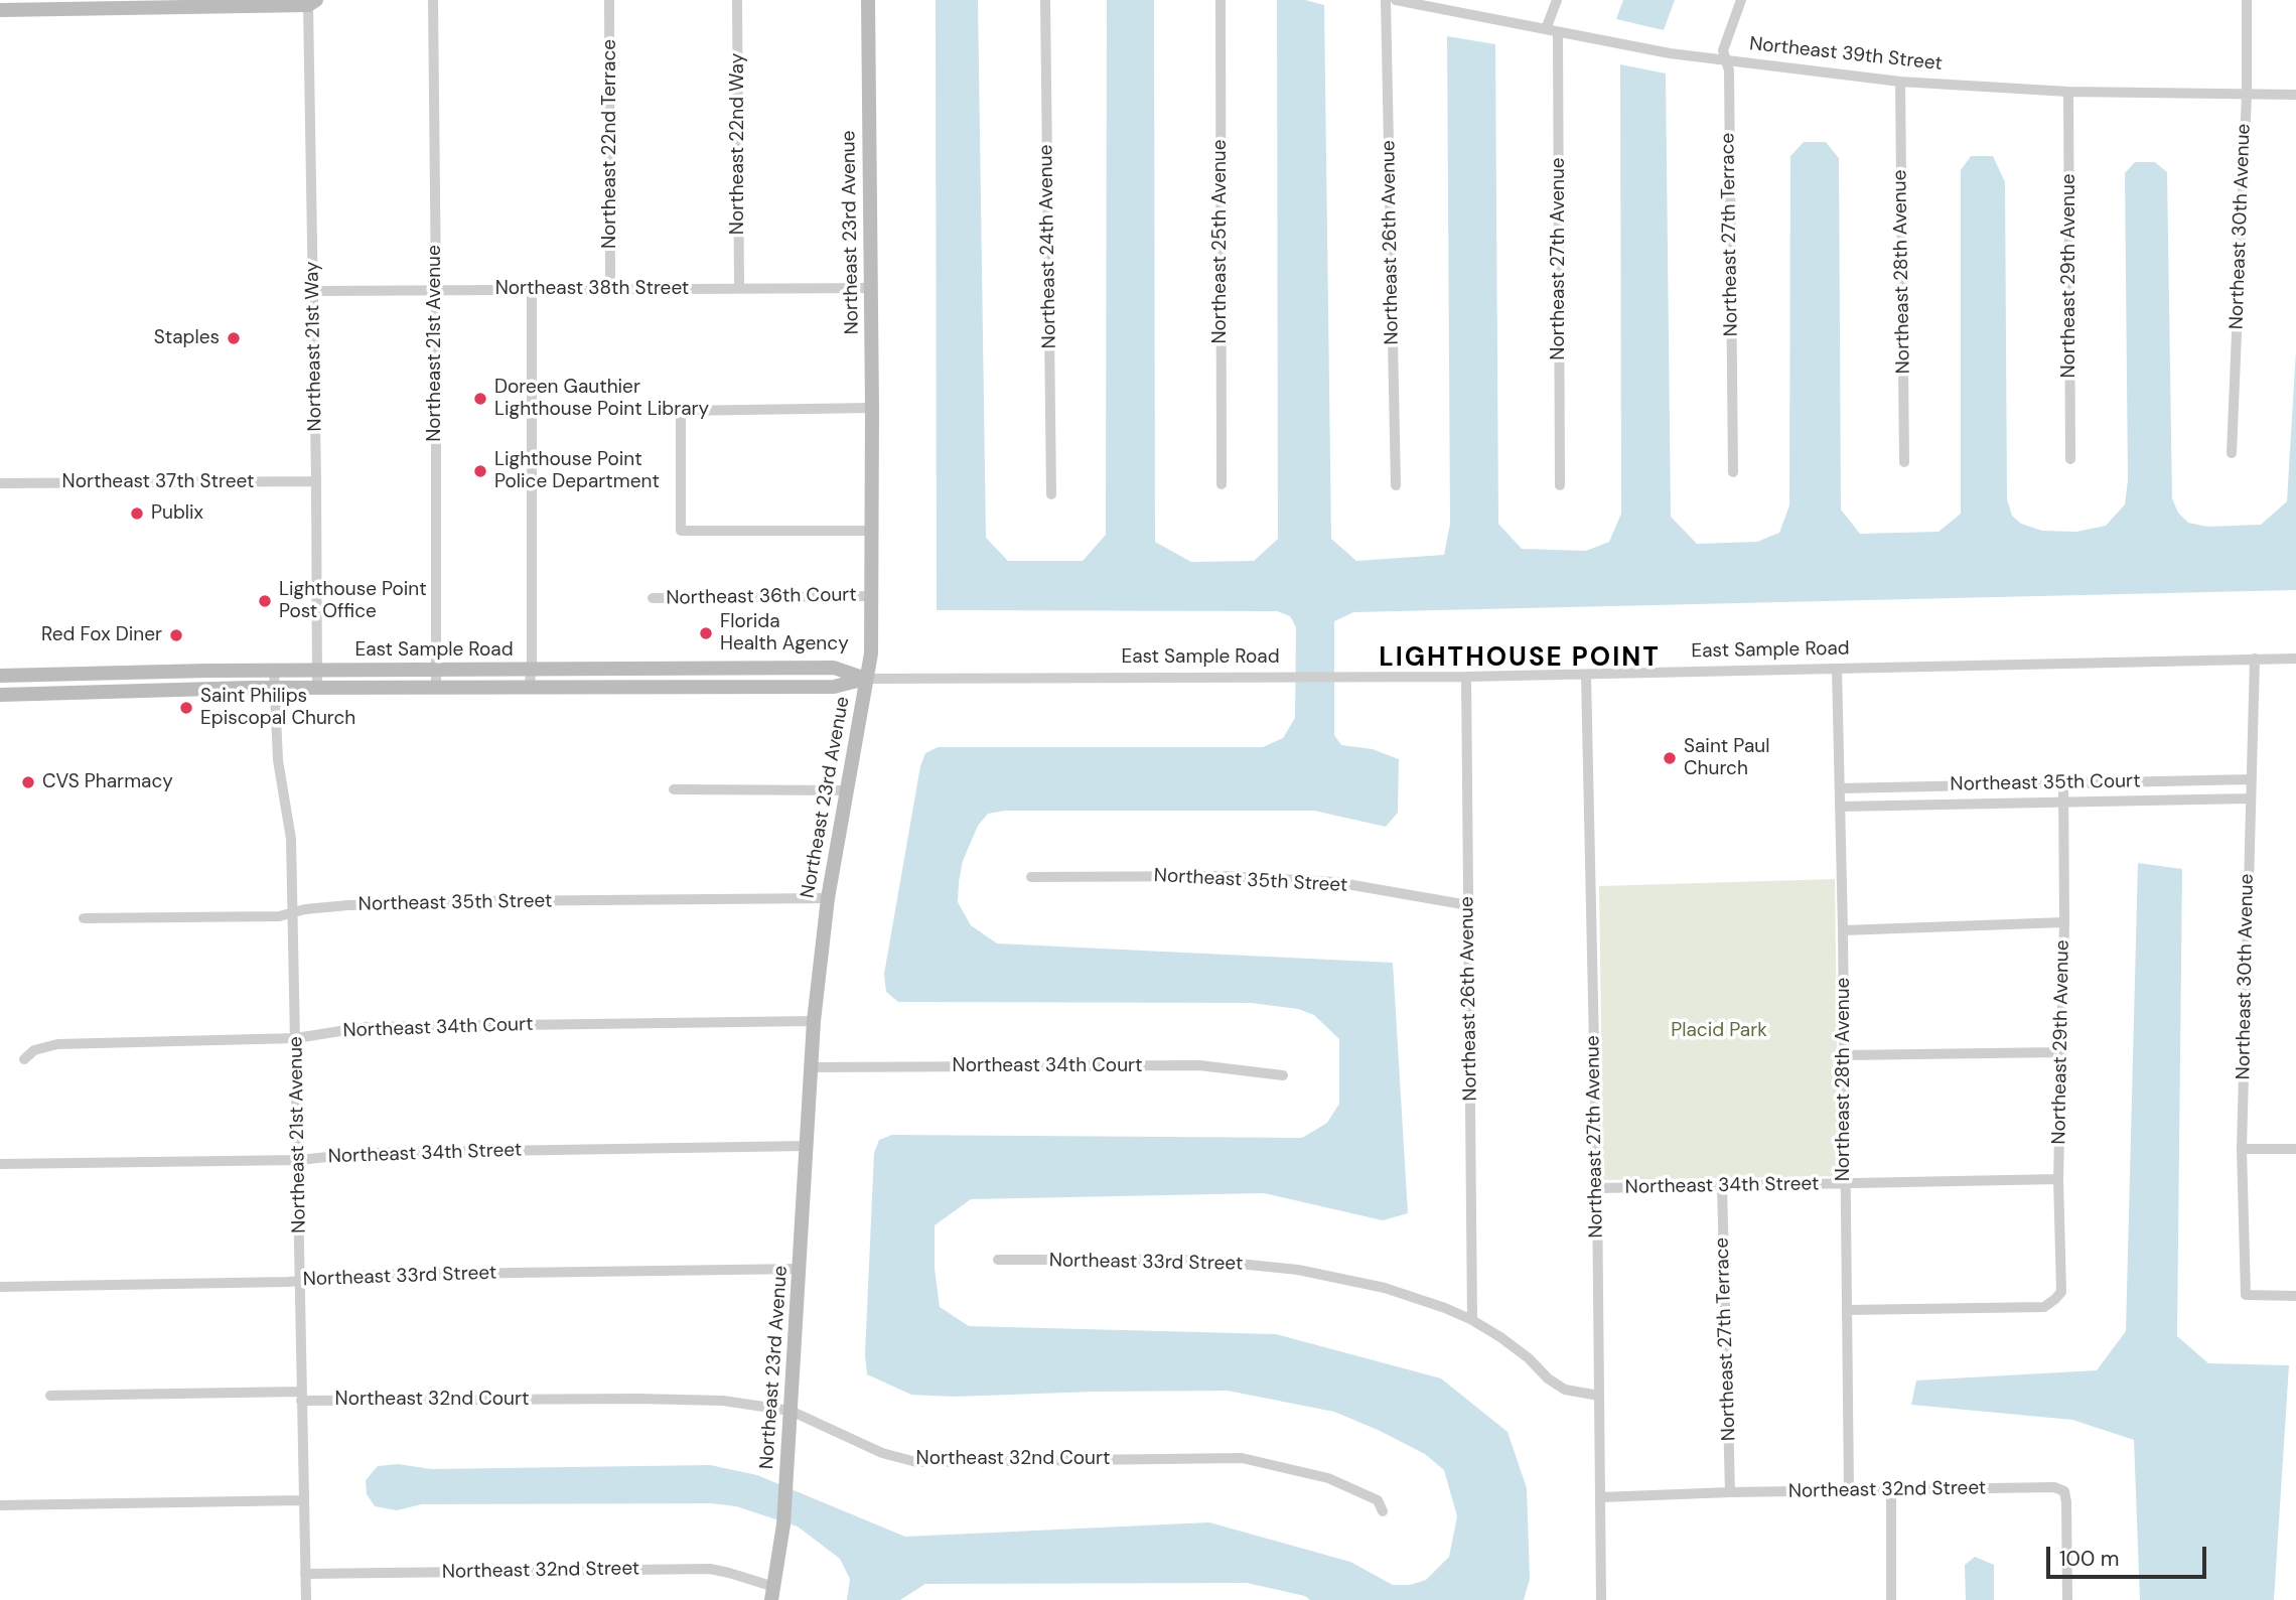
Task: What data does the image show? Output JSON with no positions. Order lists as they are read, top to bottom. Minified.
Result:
{"streets":{"street":["Northeast 39th Street","Northeast 22nd Terrace","Northeast 22nd Way","Northeast 30th Avenue","Northeast 23rd Avenue","Northeast 27th Terrace","Northeast 25th Avenue","Northeast 26th Avenue","Northeast 24th Avenue","Northeast 27th Avenue","Northeast 28th Avenue","Northeast 29th Avenue","Northeast 38th Street","Northeast 21st Avenue","Northeast 21st Way","Northeast 37th Street","Northeast 36th Court","East Sample Road","Northeast 35th Court","Northeast 35th Street","Northeast 34th Court","Northeast 34th Street","Northeast 33rd Street","Northeast 32nd Court","Northeast 32nd Street"]},"crossings":[["Northeast 39th Street","Northeast 30th Avenue"],["Northeast 39th Street","Northeast 27th Terrace"],["Northeast 39th Street","Northeast 27th Avenue"],["Northeast 39th Street","Northeast 28th Avenue"],["Northeast 39th Street","Northeast 29th Avenue"],["Northeast 22nd Terrace","Northeast 38th Street"],["Northeast 22nd Way","Northeast 38th Street"],["Northeast 30th Avenue","East Sample Road"],["Northeast 30th Avenue","Northeast 35th Court"],["Northeast 23rd Avenue","Northeast 38th Street"],["Northeast 23rd Avenue","Northeast 36th Court"],["Northeast 23rd Avenue","East Sample Road"],["Northeast 23rd Avenue","Northeast 35th Street"],["Northeast 23rd Avenue","Northeast 34th Court"],["Northeast 23rd Avenue","Northeast 34th Street"],["Northeast 23rd Avenue","Northeast 33rd Street"],["Northeast 23rd Avenue","Northeast 32nd Court"],["Northeast 23rd Avenue","Northeast 32nd Street"],["Northeast 27th Terrace","Northeast 34th Street"],["Northeast 27th Terrace","Northeast 32nd Street"],["Northeast 26th Avenue","East Sample Road"],["Northeast 26th Avenue","Northeast 35th Street"],["Northeast 26th Avenue","Northeast 33rd Street"],["Northeast 27th Avenue","East Sample Road"],["Northeast 27th Avenue","Northeast 34th Street"],["Northeast 27th Avenue","Northeast 33rd Street"],["Northeast 27th Avenue","Northeast 32nd Street"],["Northeast 28th Avenue","Northeast 29th Avenue"],["Northeast 28th Avenue","East Sample Road"],["Northeast 28th Avenue","Northeast 35th Court"],["Northeast 28th Avenue","Northeast 34th Street"],["Northeast 28th Avenue","Northeast 32nd Street"],["Northeast 29th Avenue","Northeast 35th Court"],["Northeast 29th Avenue","Northeast 34th Street"],["Northeast 38th Street","Northeast 21st Avenue"],["Northeast 38th Street","Northeast 21st Way"],["Northeast 21st Avenue","East Sample Road"],["Northeast 21st Avenue","Northeast 35th Street"],["Northeast 21st Avenue","Northeast 34th Court"],["Northeast 21st Avenue","Northeast 34th Street"],["Northeast 21st Avenue","Northeast 33rd Street"],["Northeast 21st Avenue","Northeast 32nd Court"],["Northeast 21st Avenue","Northeast 32nd Street"],["Northeast 21st Way","Northeast 37th Street"],["Northeast 21st Way","East Sample Road"]],"districts":["LIGHTHOUSE POINT"],"parks":["Placid Park"],"places":["Staples","Doreen Gauthier Lighthouse Point Library","Lighthouse Point Police Department","Publix","Lighthouse Point Post Office","Florida Health Agency","Red Fox Diner","Saint Philips Episcopal Church","Saint Paul Church","CVS Pharmacy"],"scale_bar":"100 m"}
